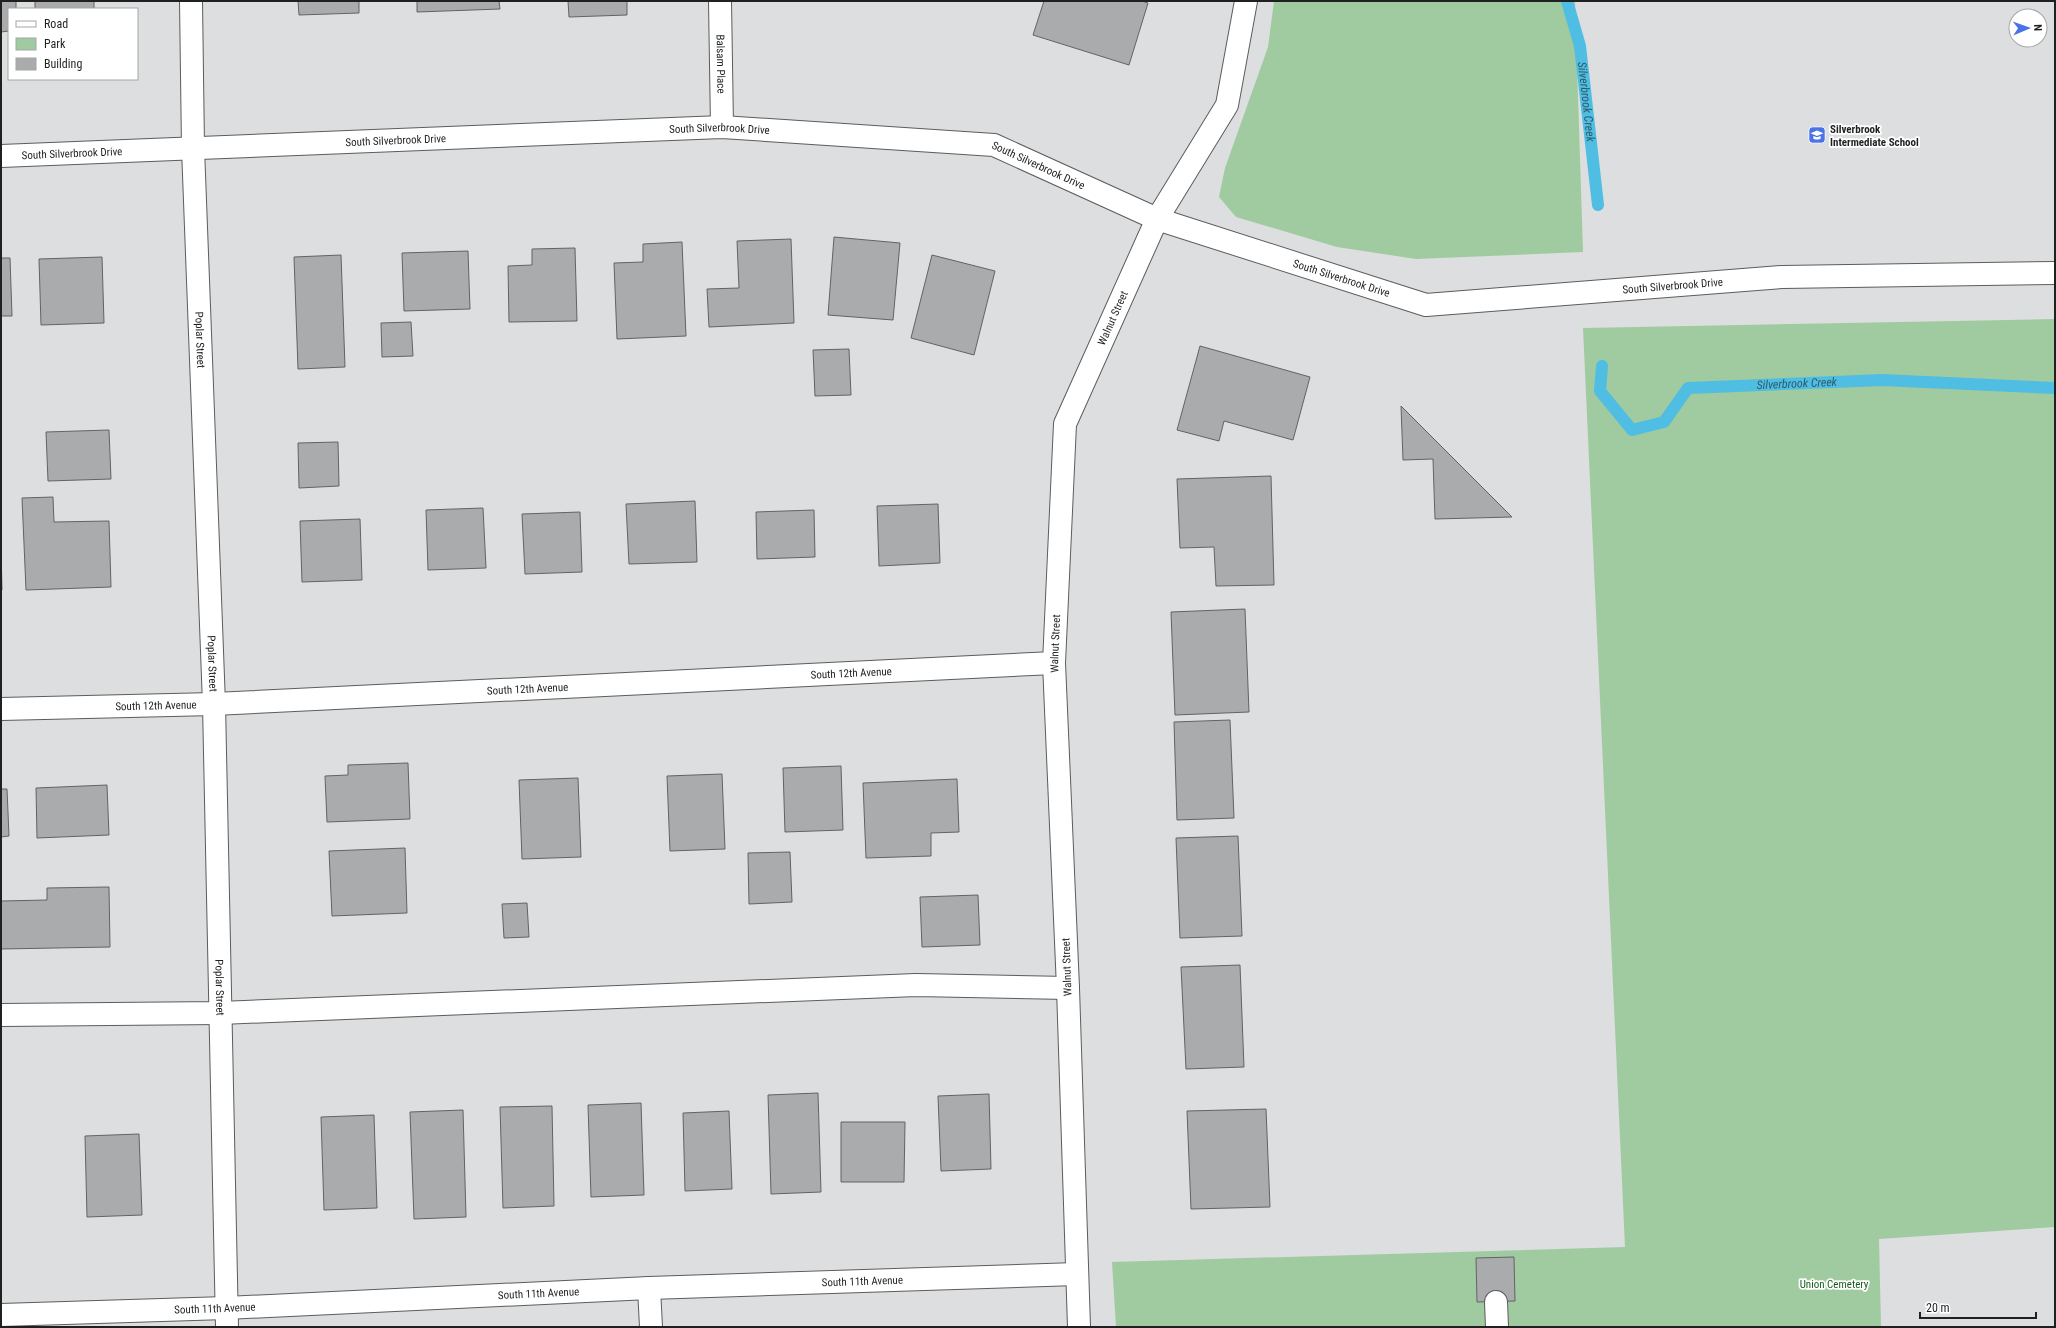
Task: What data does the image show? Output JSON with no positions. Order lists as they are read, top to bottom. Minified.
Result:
{"streets":{"street":["Balsam Place","South Silverbrook Drive","Walnut Street","Poplar Street","South 12th Avenue","South 11th Avenue"]},"crossings":[["Balsam Place","South Silverbrook Drive"],["South Silverbrook Drive","Walnut Street"],["South Silverbrook Drive","Poplar Street"],["Walnut Street","South 12th Avenue"],["Walnut Street","South 11th Avenue"],["Poplar Street","South 12th Avenue"],["Poplar Street","South 11th Avenue"]],"water":["Silverbrook Creek"],"parks":["Union Cemetery"],"places":{"school or university":["Silverbrook Intermediate School"]},"legend":["Road","Park","Building"],"scale_bar":"20 m","north":"right"}
